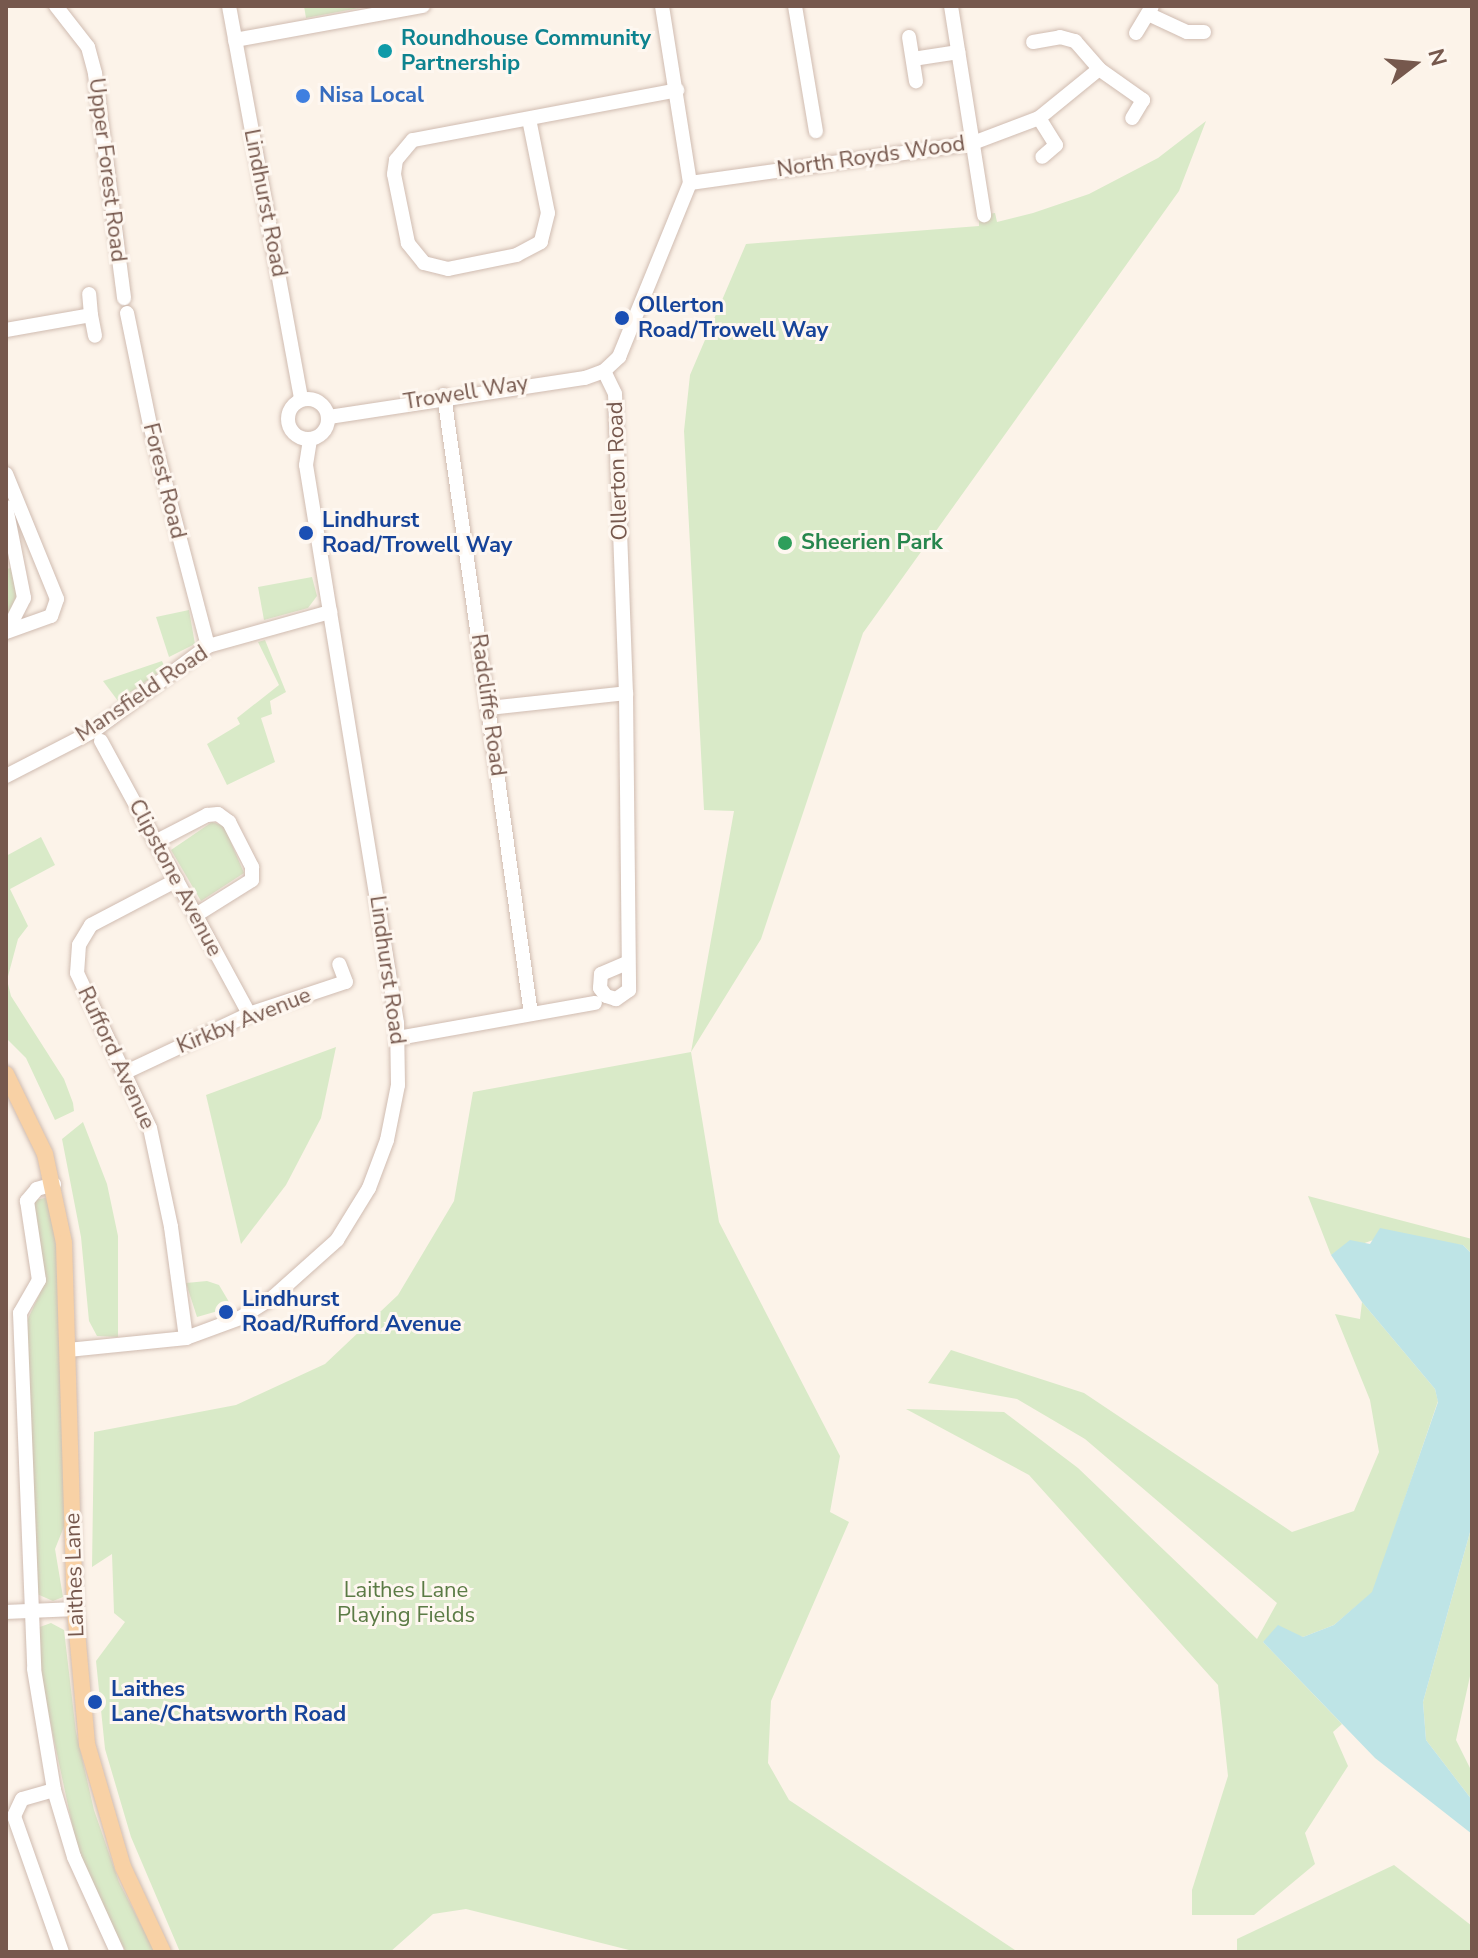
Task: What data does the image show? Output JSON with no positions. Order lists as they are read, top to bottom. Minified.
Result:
{"streets":{"main road":["Laithes Lane"],"street":["North Royds Wood","Upper Forest Road","Lindhurst Road","Trowell Way","Ollerton Road","Forest Road","Mansfield Road","Radcliffe Road","Clipstone Avenue","Kirkby Avenue","Rufford Avenue"]},"crossings":[["North Royds Wood","Ollerton Road"],["Lindhurst Road","Trowell Way"],["Lindhurst Road","Mansfield Road"],["Lindhurst Road","Rufford Avenue"],["Lindhurst Road","Laithes Lane"],["Trowell Way","Ollerton Road"],["Trowell Way","Radcliffe Road"],["Forest Road","Mansfield Road"],["Clipstone Avenue","Kirkby Avenue"],["Clipstone Avenue","Rufford Avenue"],["Kirkby Avenue","Rufford Avenue"]],"parks":["Laithes Lane Playing Fields"],"places":["Roundhouse Community Partnership","Nisa Local","Ollerton Road/Trowell Way","Lindhurst Road/Trowell Way","Sheerien Park","Lindhurst Road/Rufford Avenue","Laithes Lane/Chatsworth Road"],"north":"right"}
